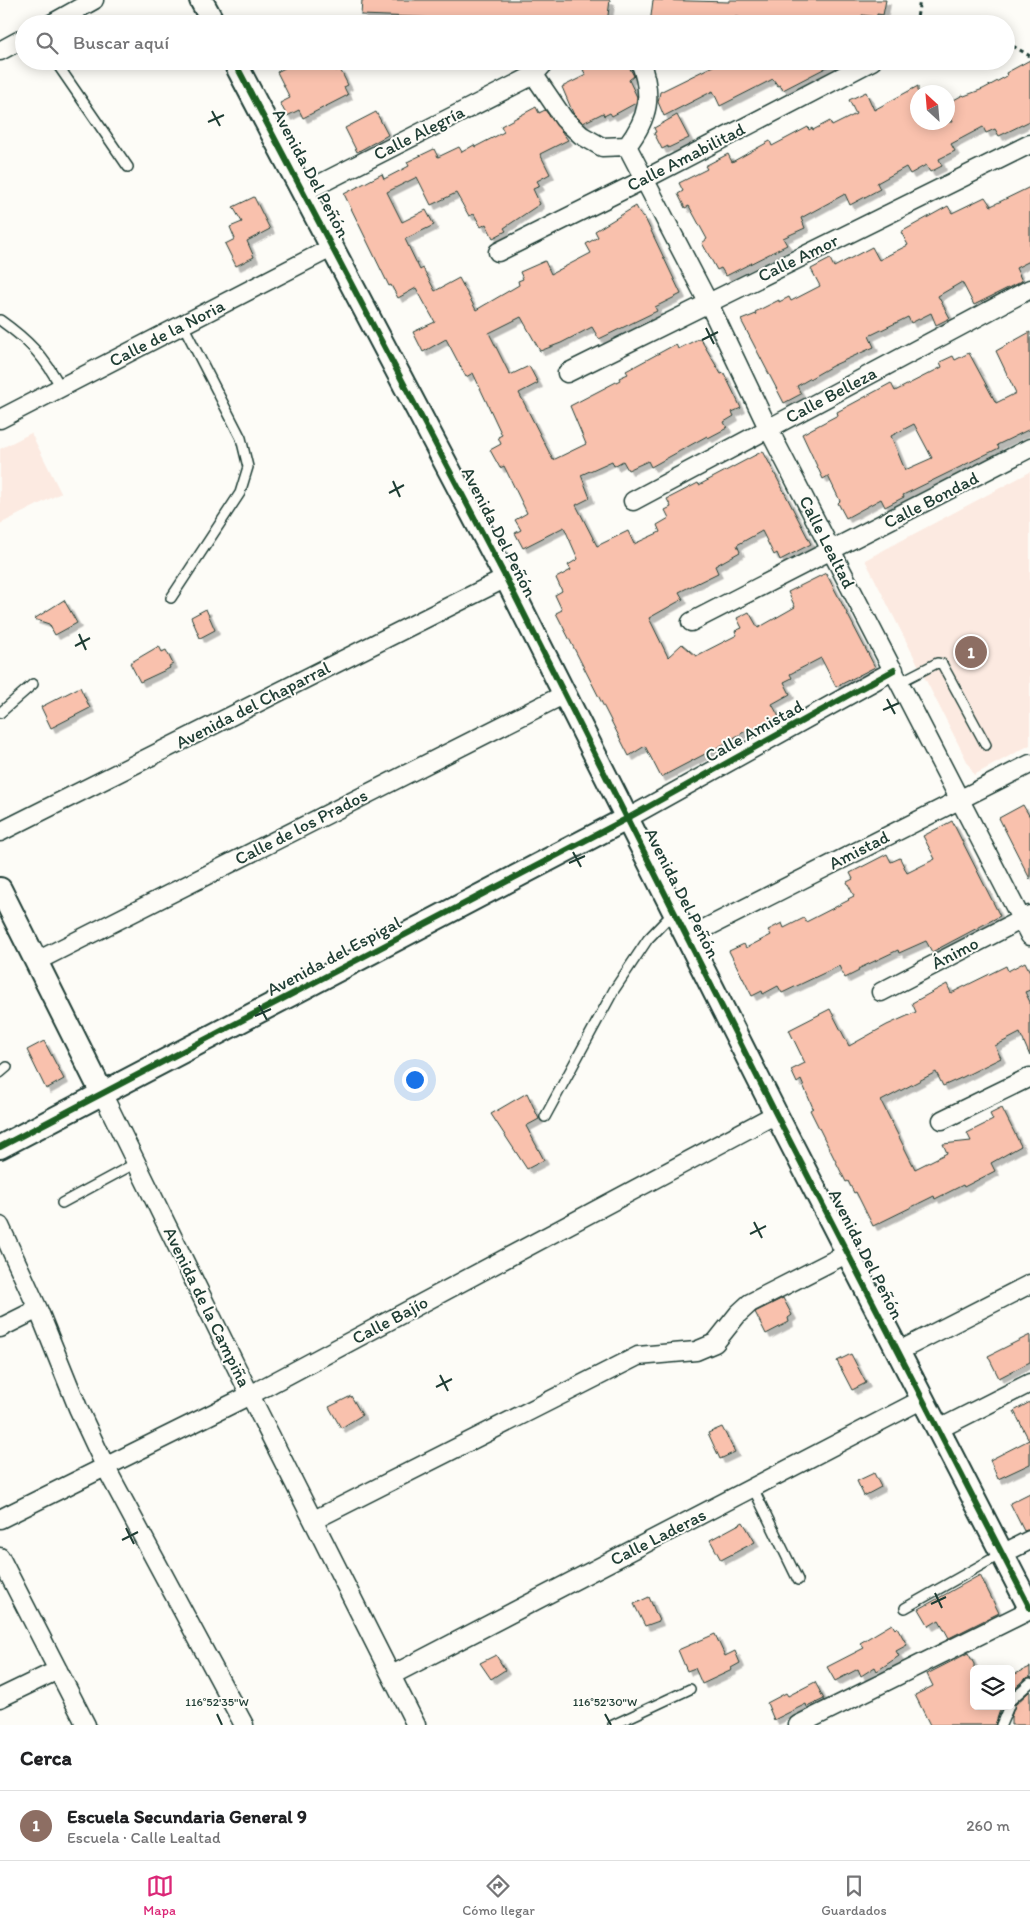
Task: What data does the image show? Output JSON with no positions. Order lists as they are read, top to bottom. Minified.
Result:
{"streets":{"street":["Calle Alegría","Calle Amabilitad","Avenida Del Peñón","Calle Amor","Calle de la Noria","Calle Belleza","Calle Bondad","Calle Lealtad","Avenida del Chaparral","Calle Amistad","Calle de los Prados","Amistad","Ánimo","Avenida del Espigal","Avenida de la Campiña","Calle Bajío","Calle Laderas"]},"crossings":[["Calle Alegría","Avenida Del Peñón"],["Calle Amabilitad","Calle Lealtad"],["Avenida Del Peñón","Calle de la Noria"],["Avenida Del Peñón","Avenida del Chaparral"],["Avenida Del Peñón","Calle Amistad"],["Avenida Del Peñón","Calle de los Prados"],["Avenida Del Peñón","Amistad"],["Avenida Del Peñón","Avenida del Espigal"],["Avenida Del Peñón","Calle Bajío"],["Avenida Del Peñón","Calle Laderas"],["Calle Amor","Calle Lealtad"],["Calle Belleza","Calle Lealtad"],["Calle Bondad","Calle Lealtad"],["Calle Lealtad","Calle Amistad"],["Calle Lealtad","Amistad"],["Calle Lealtad","Ánimo"],["Calle Amistad","Avenida del Espigal"],["Calle de los Prados","Avenida de la Campiña"],["Avenida del Espigal","Avenida de la Campiña"],["Avenida de la Campiña","Calle Bajío"],["Avenida de la Campiña","Calle Laderas"]],"north":"top left","page":{"search":"Buscar aquí","pins":"1","heading":"Cerca","list":[{"mark":"1","name":"Escuela Secundaria General 9","note":"Escuela · Calle Lealtad","value":"260 m"}],"nav":["Mapa","Cómo llegar","Guardados"]},"coordinates":["116°52'35\"W","116°52'30\"W"]}
